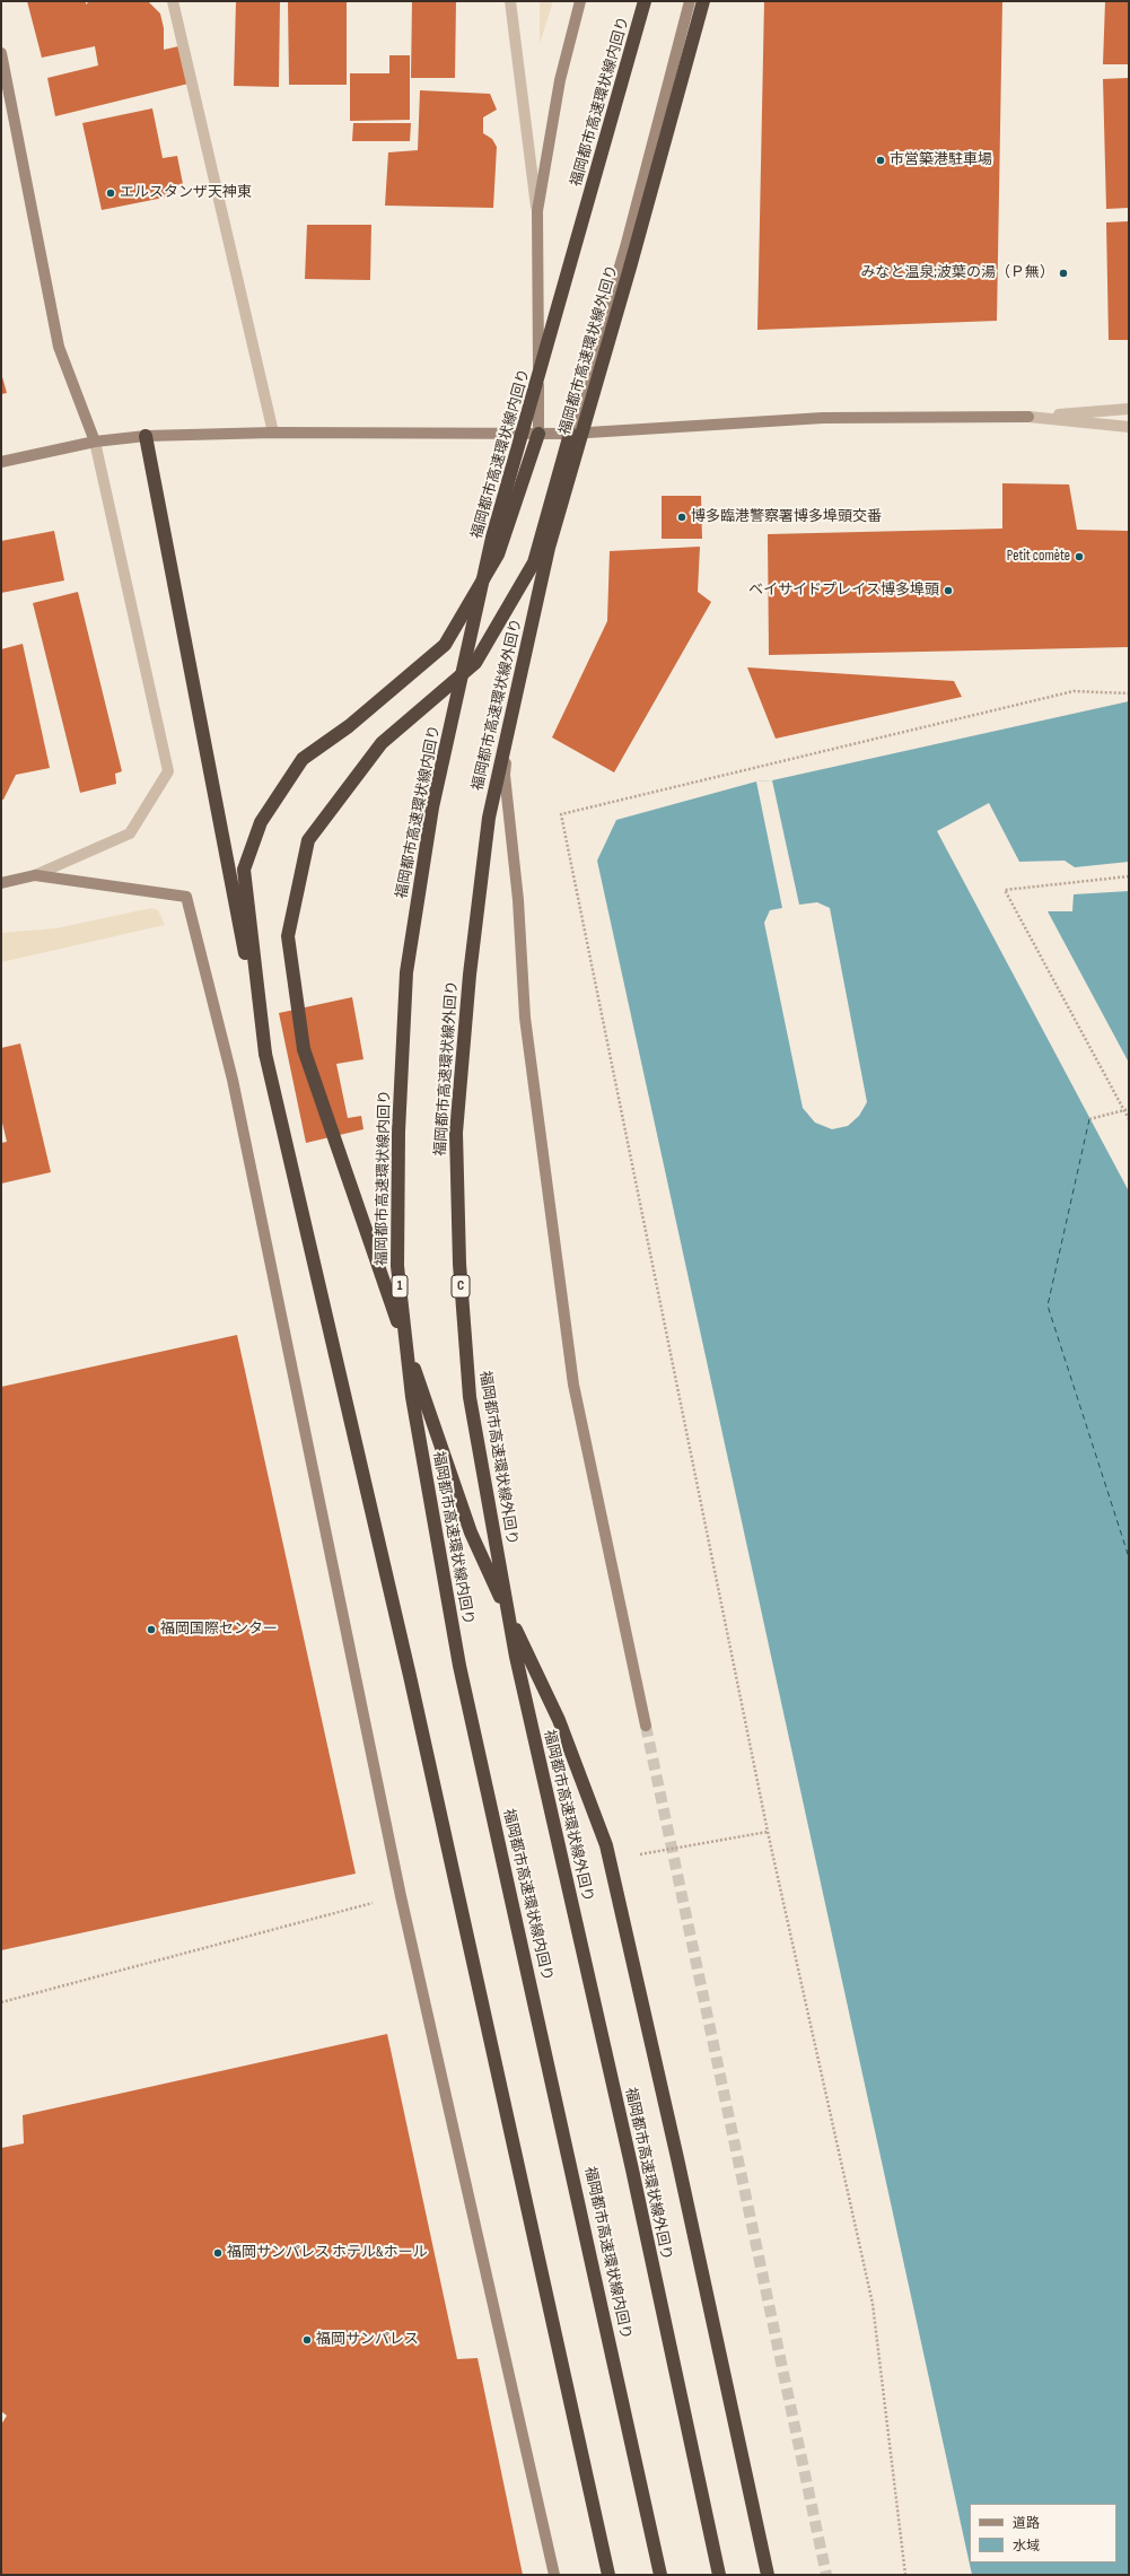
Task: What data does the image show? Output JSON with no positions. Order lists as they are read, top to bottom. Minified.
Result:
{"streets":{"highway":["福岡都市高速環状線内回り","福岡都市高速環状線外回り","1","C"]},"places":["市営築港駐車場","エルスタンザ天神東","みなと温泉;波葉の湯（Ｐ無）","博多臨港警察署博多埠頭交番","Petit comète","ベイサイドプレイス博多埠頭","福岡国際センター","福岡サンパレス ホテル&ホール","福岡サンパレス"],"legend":["道路","水域"]}
